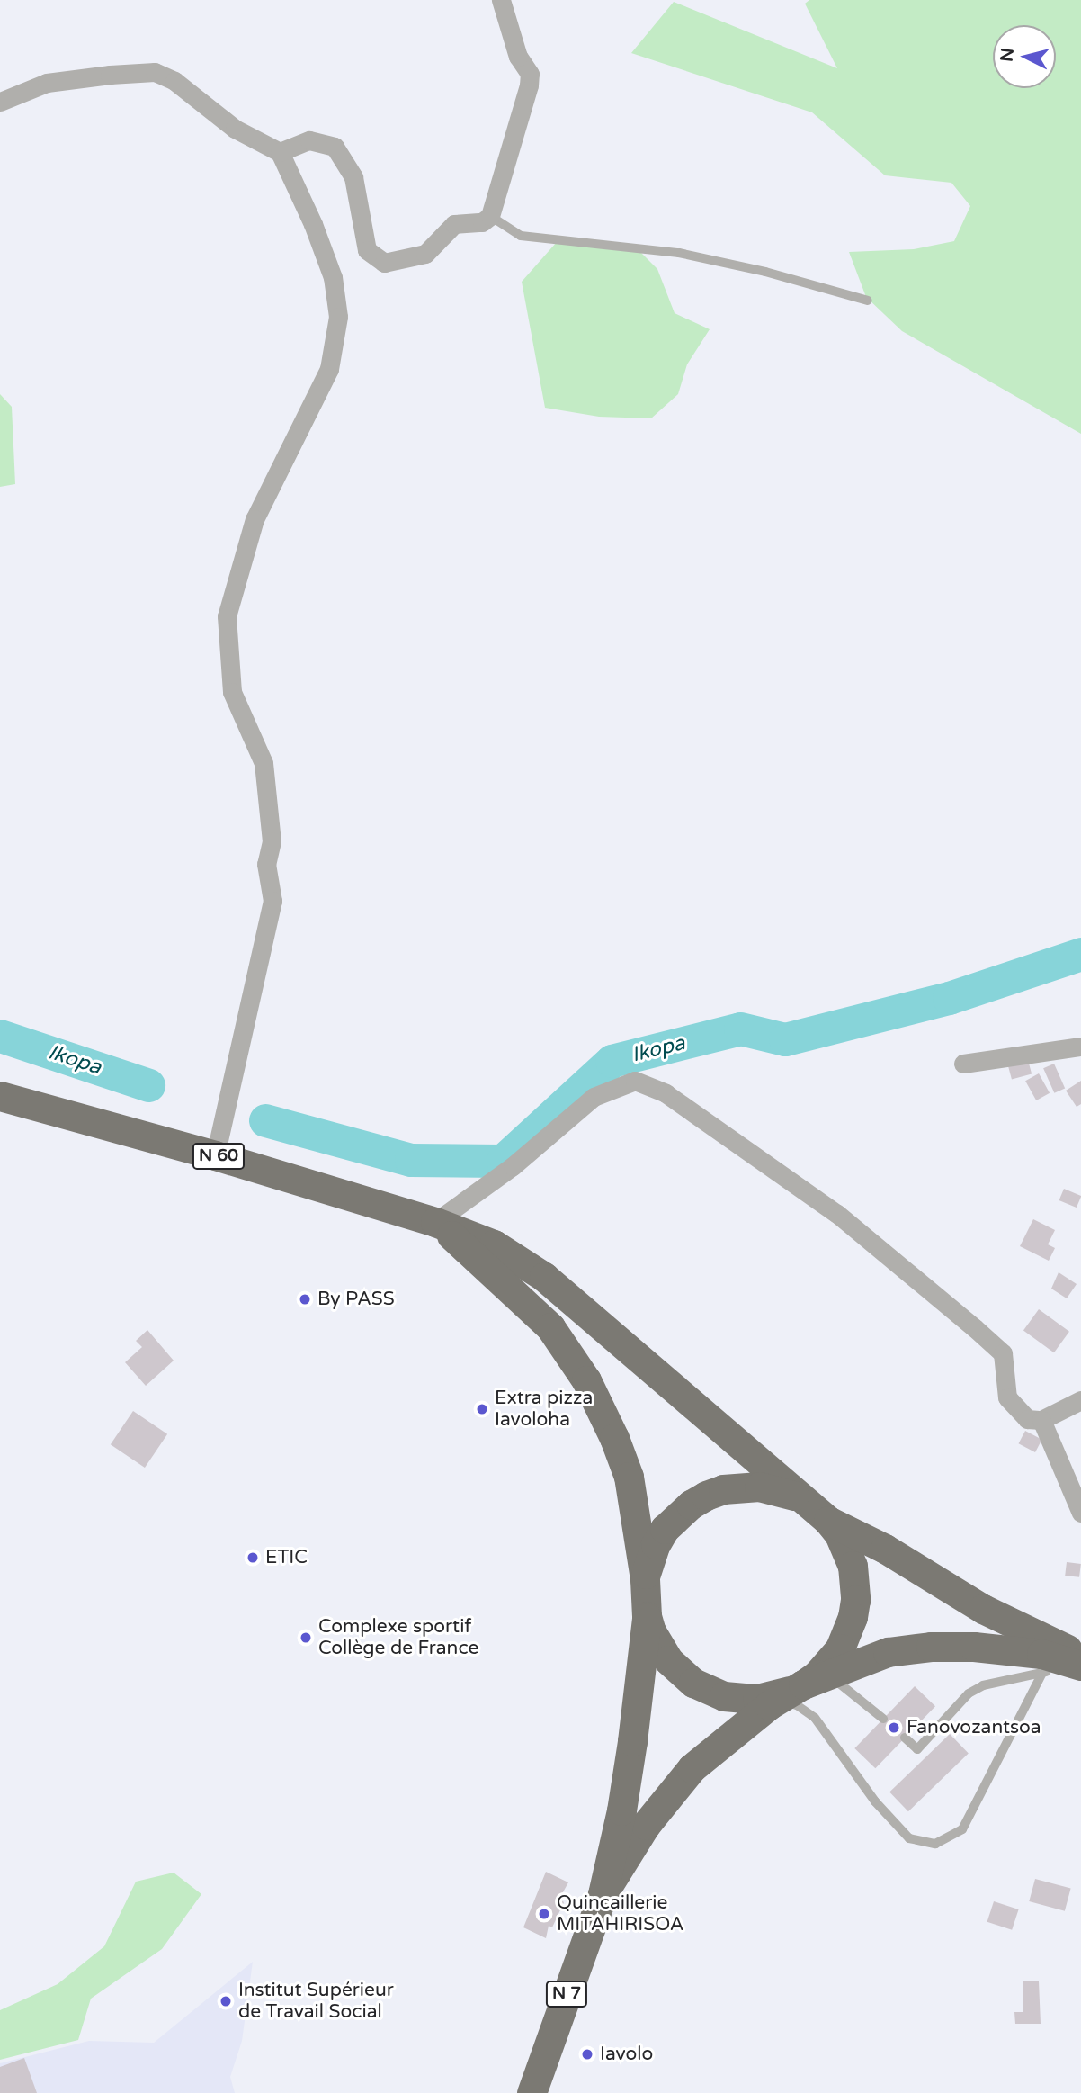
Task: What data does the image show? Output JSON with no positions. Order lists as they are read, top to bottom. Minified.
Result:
{"streets":{"main road":["N 60","N 7"]},"water":["Ikopa"],"places":["By PASS","Extra pizza Iavoloha","ETIC","Complexe sportif Collège de France","Fanovozantsoa","Quincaillerie MITAHIRISOA","Institut Supérieur de Travail Social","Iavolo"],"north":"left"}
